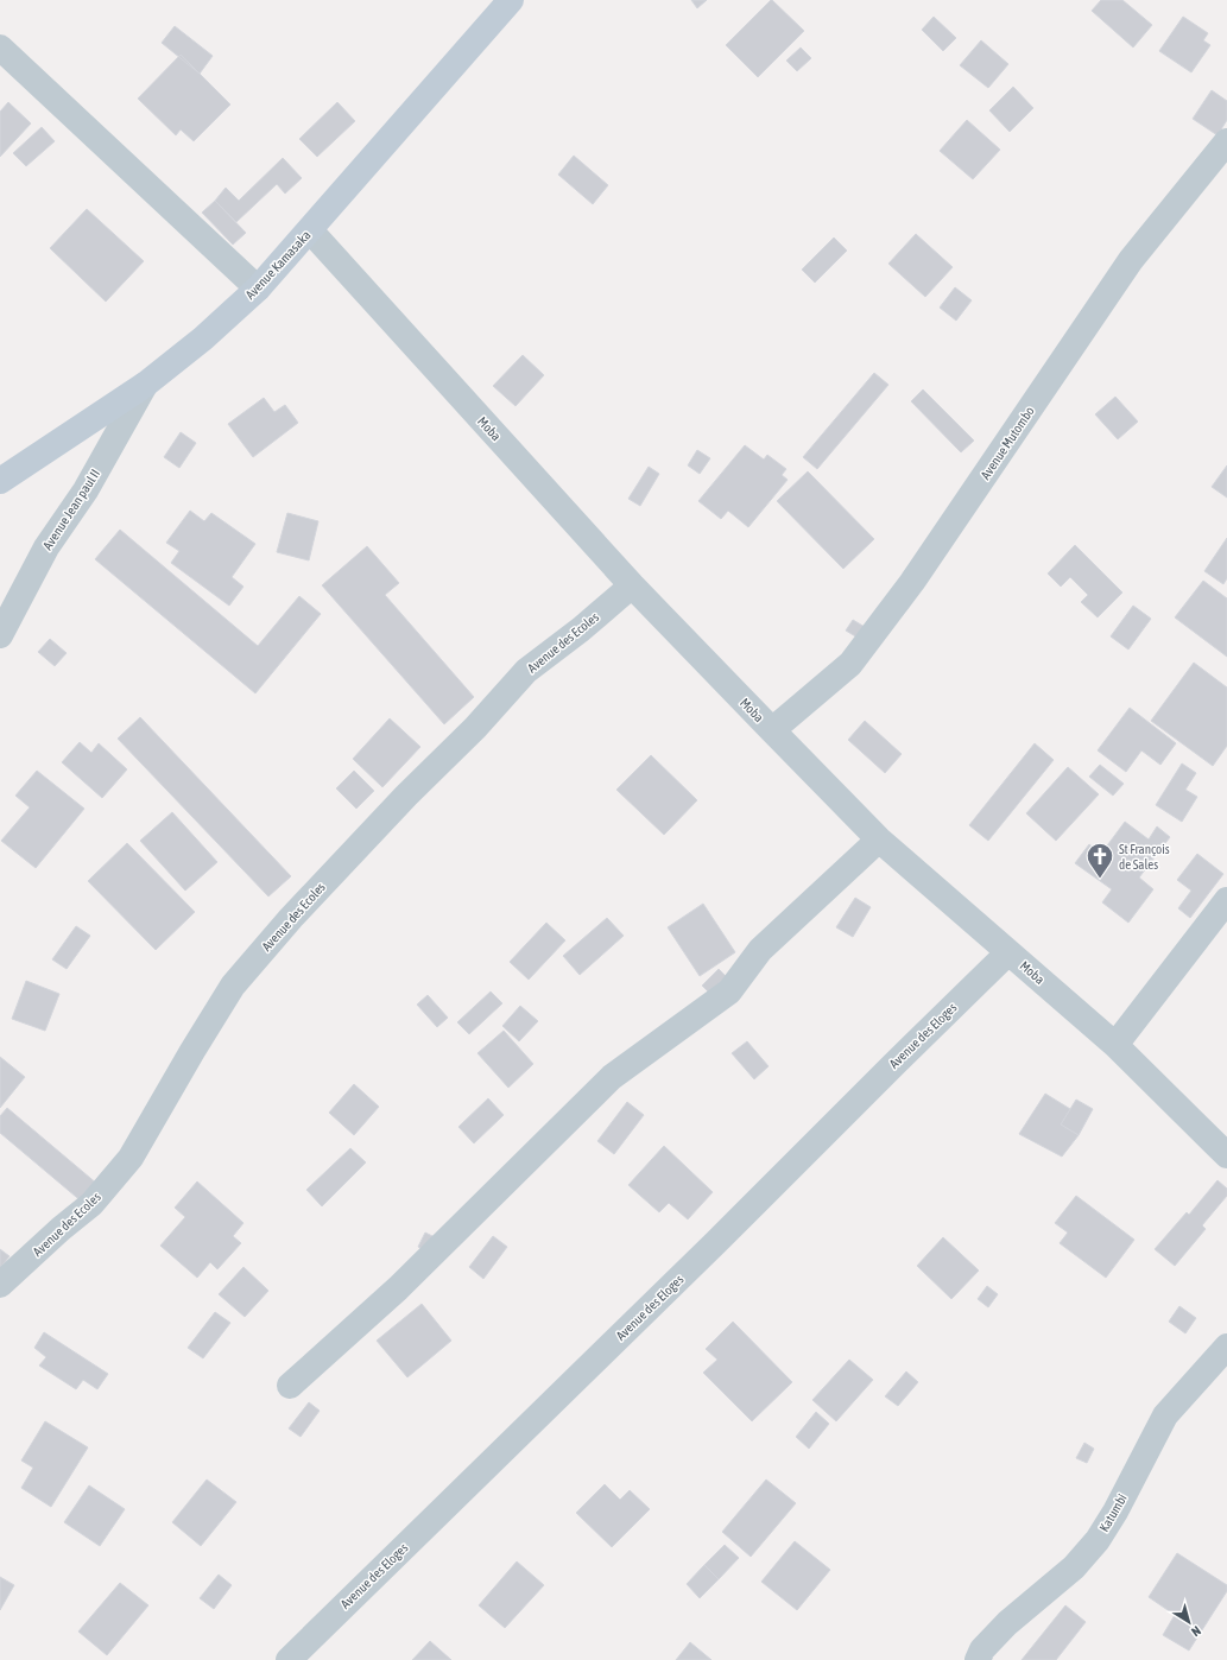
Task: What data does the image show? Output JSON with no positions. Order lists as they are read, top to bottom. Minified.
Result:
{"streets":{"street":["Avenue Kamasaka","Moba","Avenue Mutombo","Avenue Jean paul II","Avenue des Ecoles","Avenue des Eloges","Katumbi"]},"crossings":[["Avenue Kamasaka","Moba"],["Avenue Kamasaka","Avenue Jean paul II"],["Moba","Avenue Mutombo"],["Moba","Avenue des Ecoles"],["Moba","Avenue des Eloges"]],"places":{"church":["St François de Sales"]},"north":"bottom right"}
